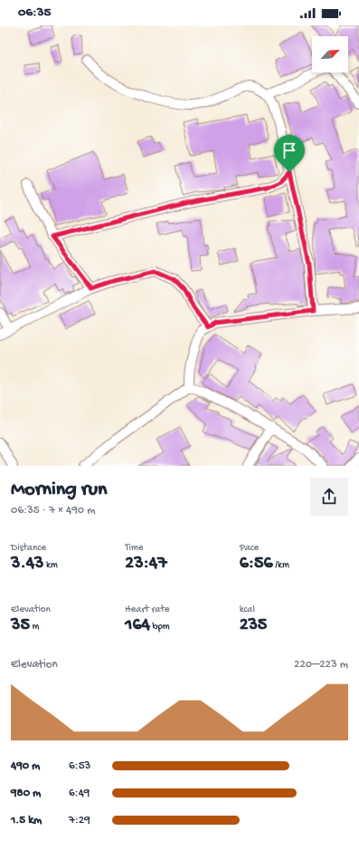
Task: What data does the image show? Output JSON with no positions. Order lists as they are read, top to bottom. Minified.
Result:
{"north":"top right","page":{"status":"06:35","heading":["Morning run","06:35 · 7 × 490 m"],"stats":[["Distance","3.43 km"],["Time","23:47"],["Pace","6:56 /km"],["Elevation","35 m"],["Heart rate","164 bpm"],["kcal","235"]],"chart":["Elevation","220–223 m"],"list":[{"name":"490 m","note":"6:53"},{"name":"980 m","note":"6:49"},{"name":"1.5 km","note":"7:29"}]}}
